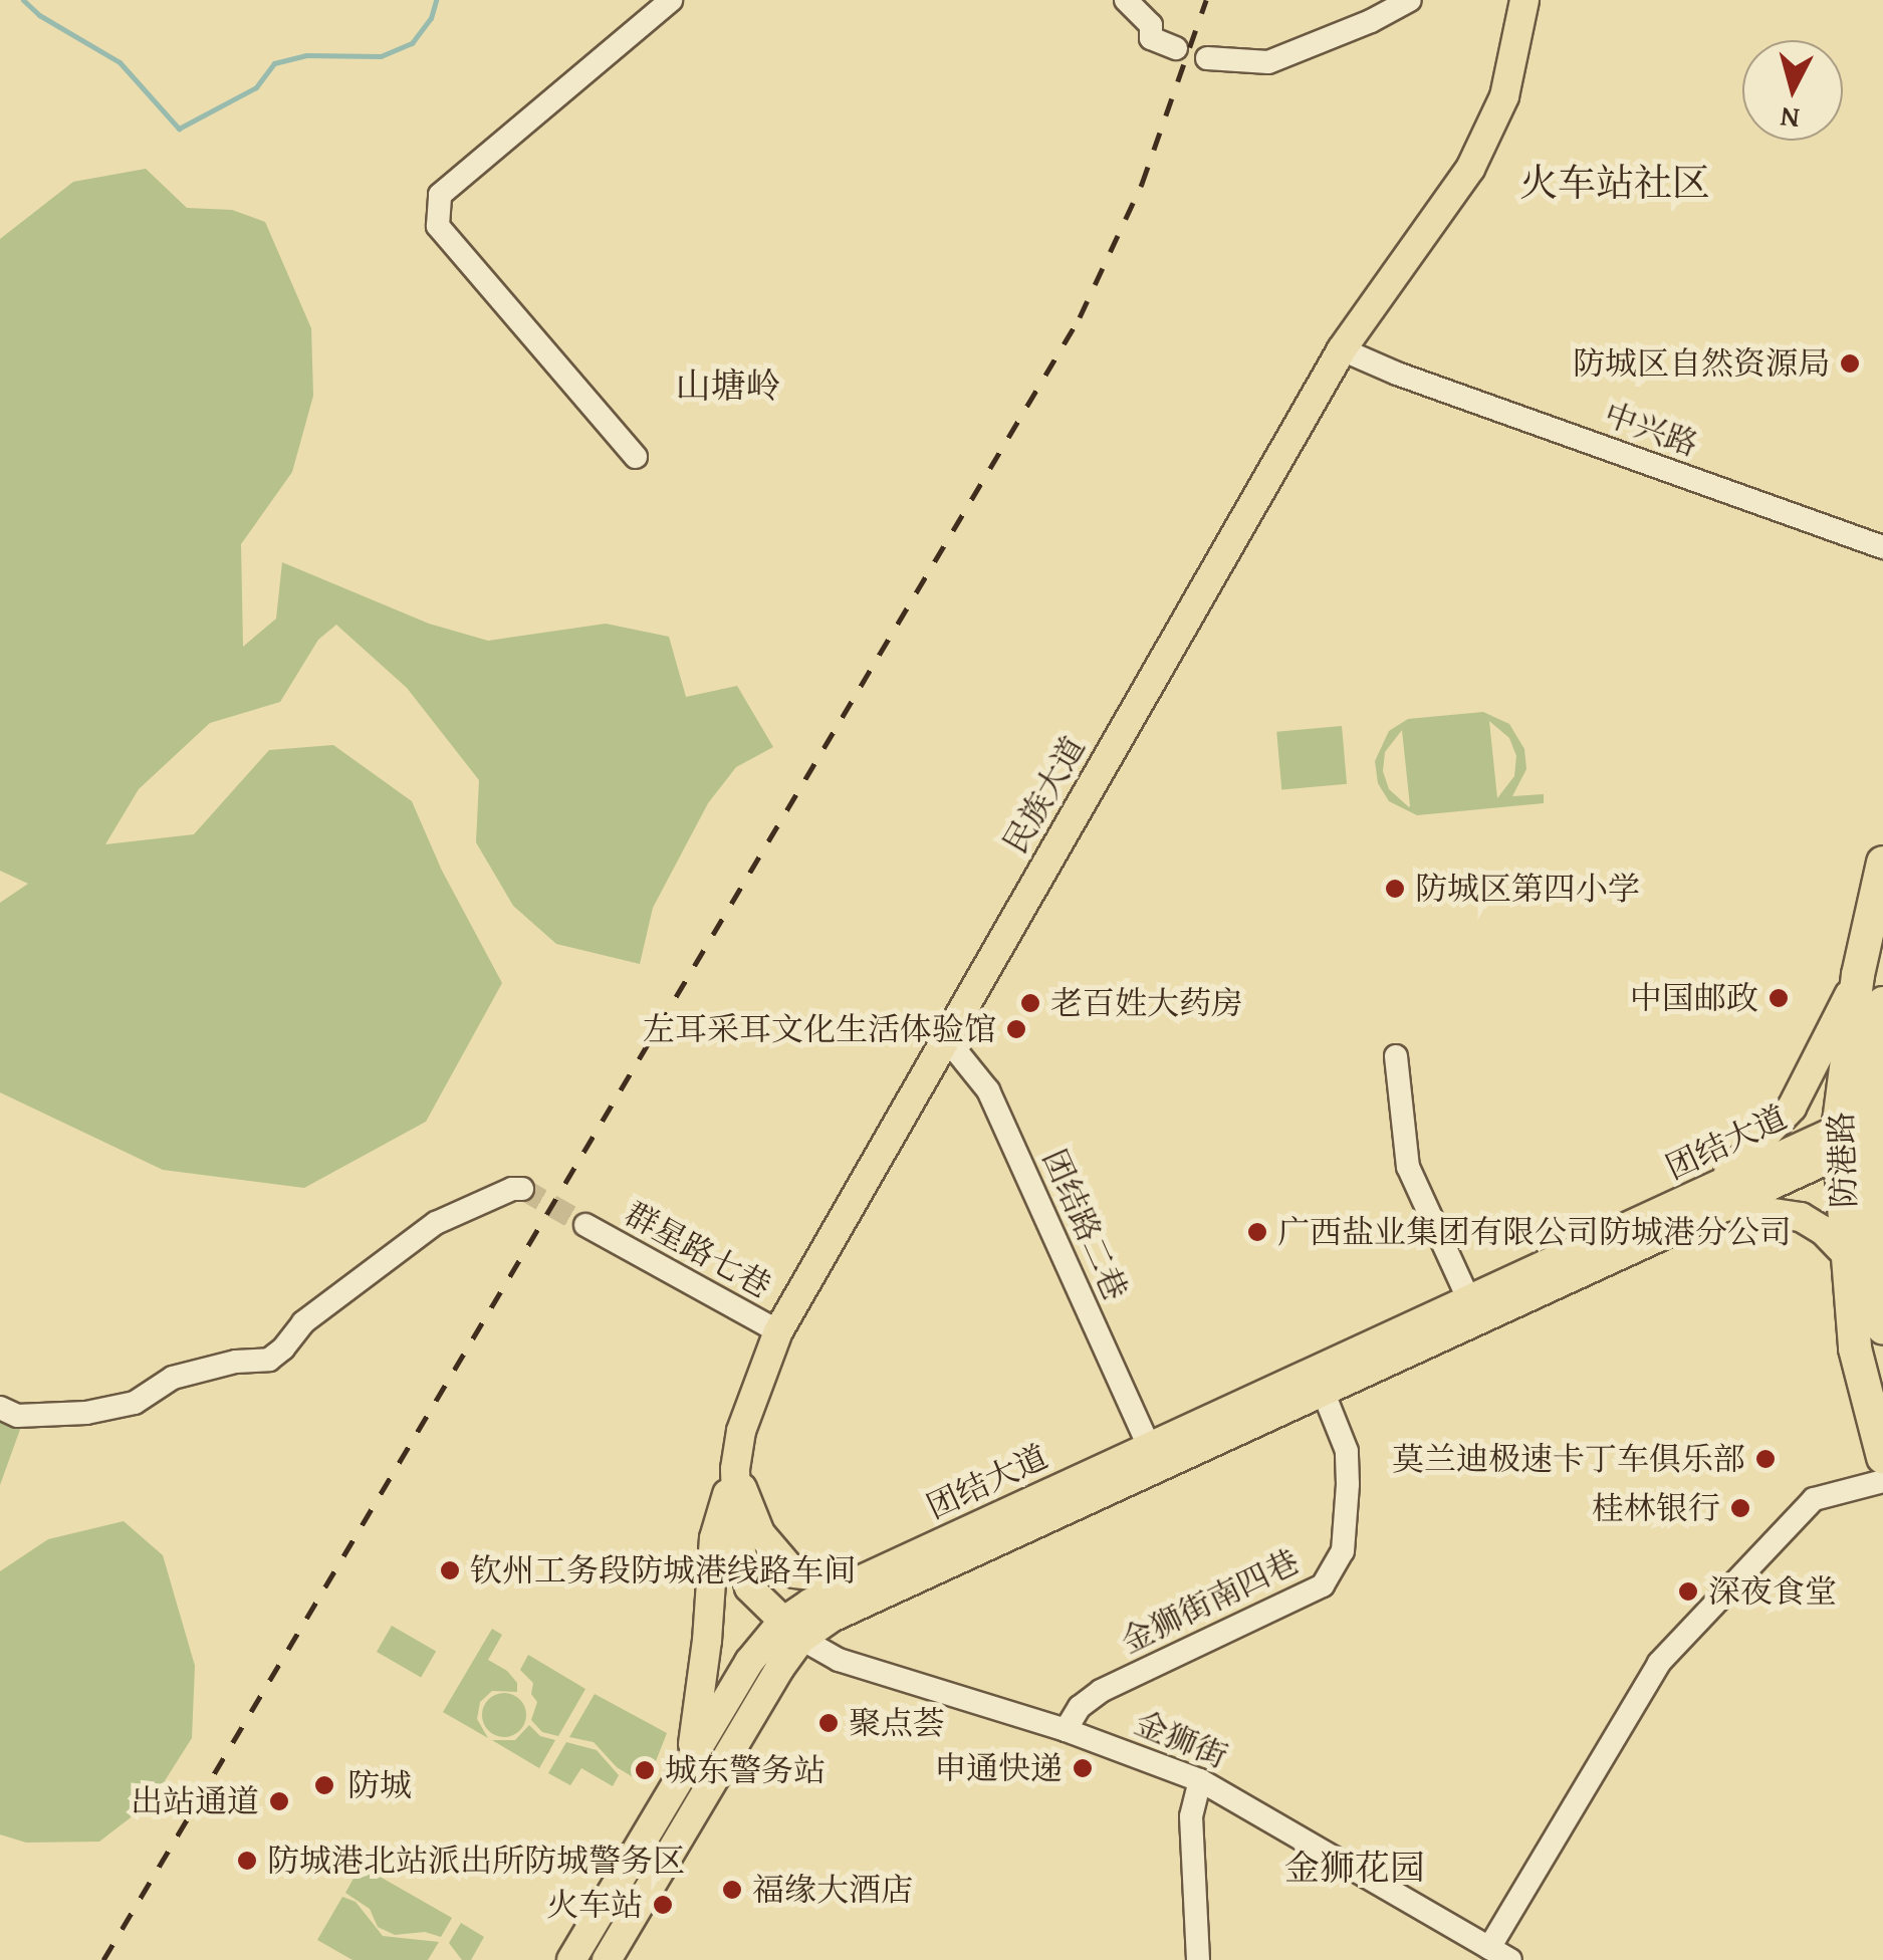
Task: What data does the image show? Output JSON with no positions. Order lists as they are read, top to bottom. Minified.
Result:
{"streets":{"highway":["防港路"],"main road":["民族大道","团结大道"],"street":["中兴路","团结路二巷","群星路七巷","金狮街南四巷","金狮街"]},"crossings":[["中兴路","民族大道"],["民族大道","团结大道"],["民族大道","团结路二巷"],["民族大道","群星路七巷"],["民族大道","金狮街"],["团结大道","防港路"],["团结大道","团结路二巷"],["团结大道","金狮街南四巷"],["团结大道","金狮街"],["金狮街南四巷","金狮街"]],"districts":["火车站社区","山塘岭","金狮花园"],"places":["防城区自然资源局","防城区第四小学","中国邮政","老百姓大药房","左耳采耳文化生活体验馆","广西盐业集团有限公司防城港分公司","莫兰迪极速卡丁车俱乐部","桂林银行","钦州工务段防城港线路车间","深夜食堂","聚点荟","申通快递","城东警务站","防城","出站通道","防城港北站派出所防城警务区","福缘大酒店","火车站"],"north":"bottom"}
